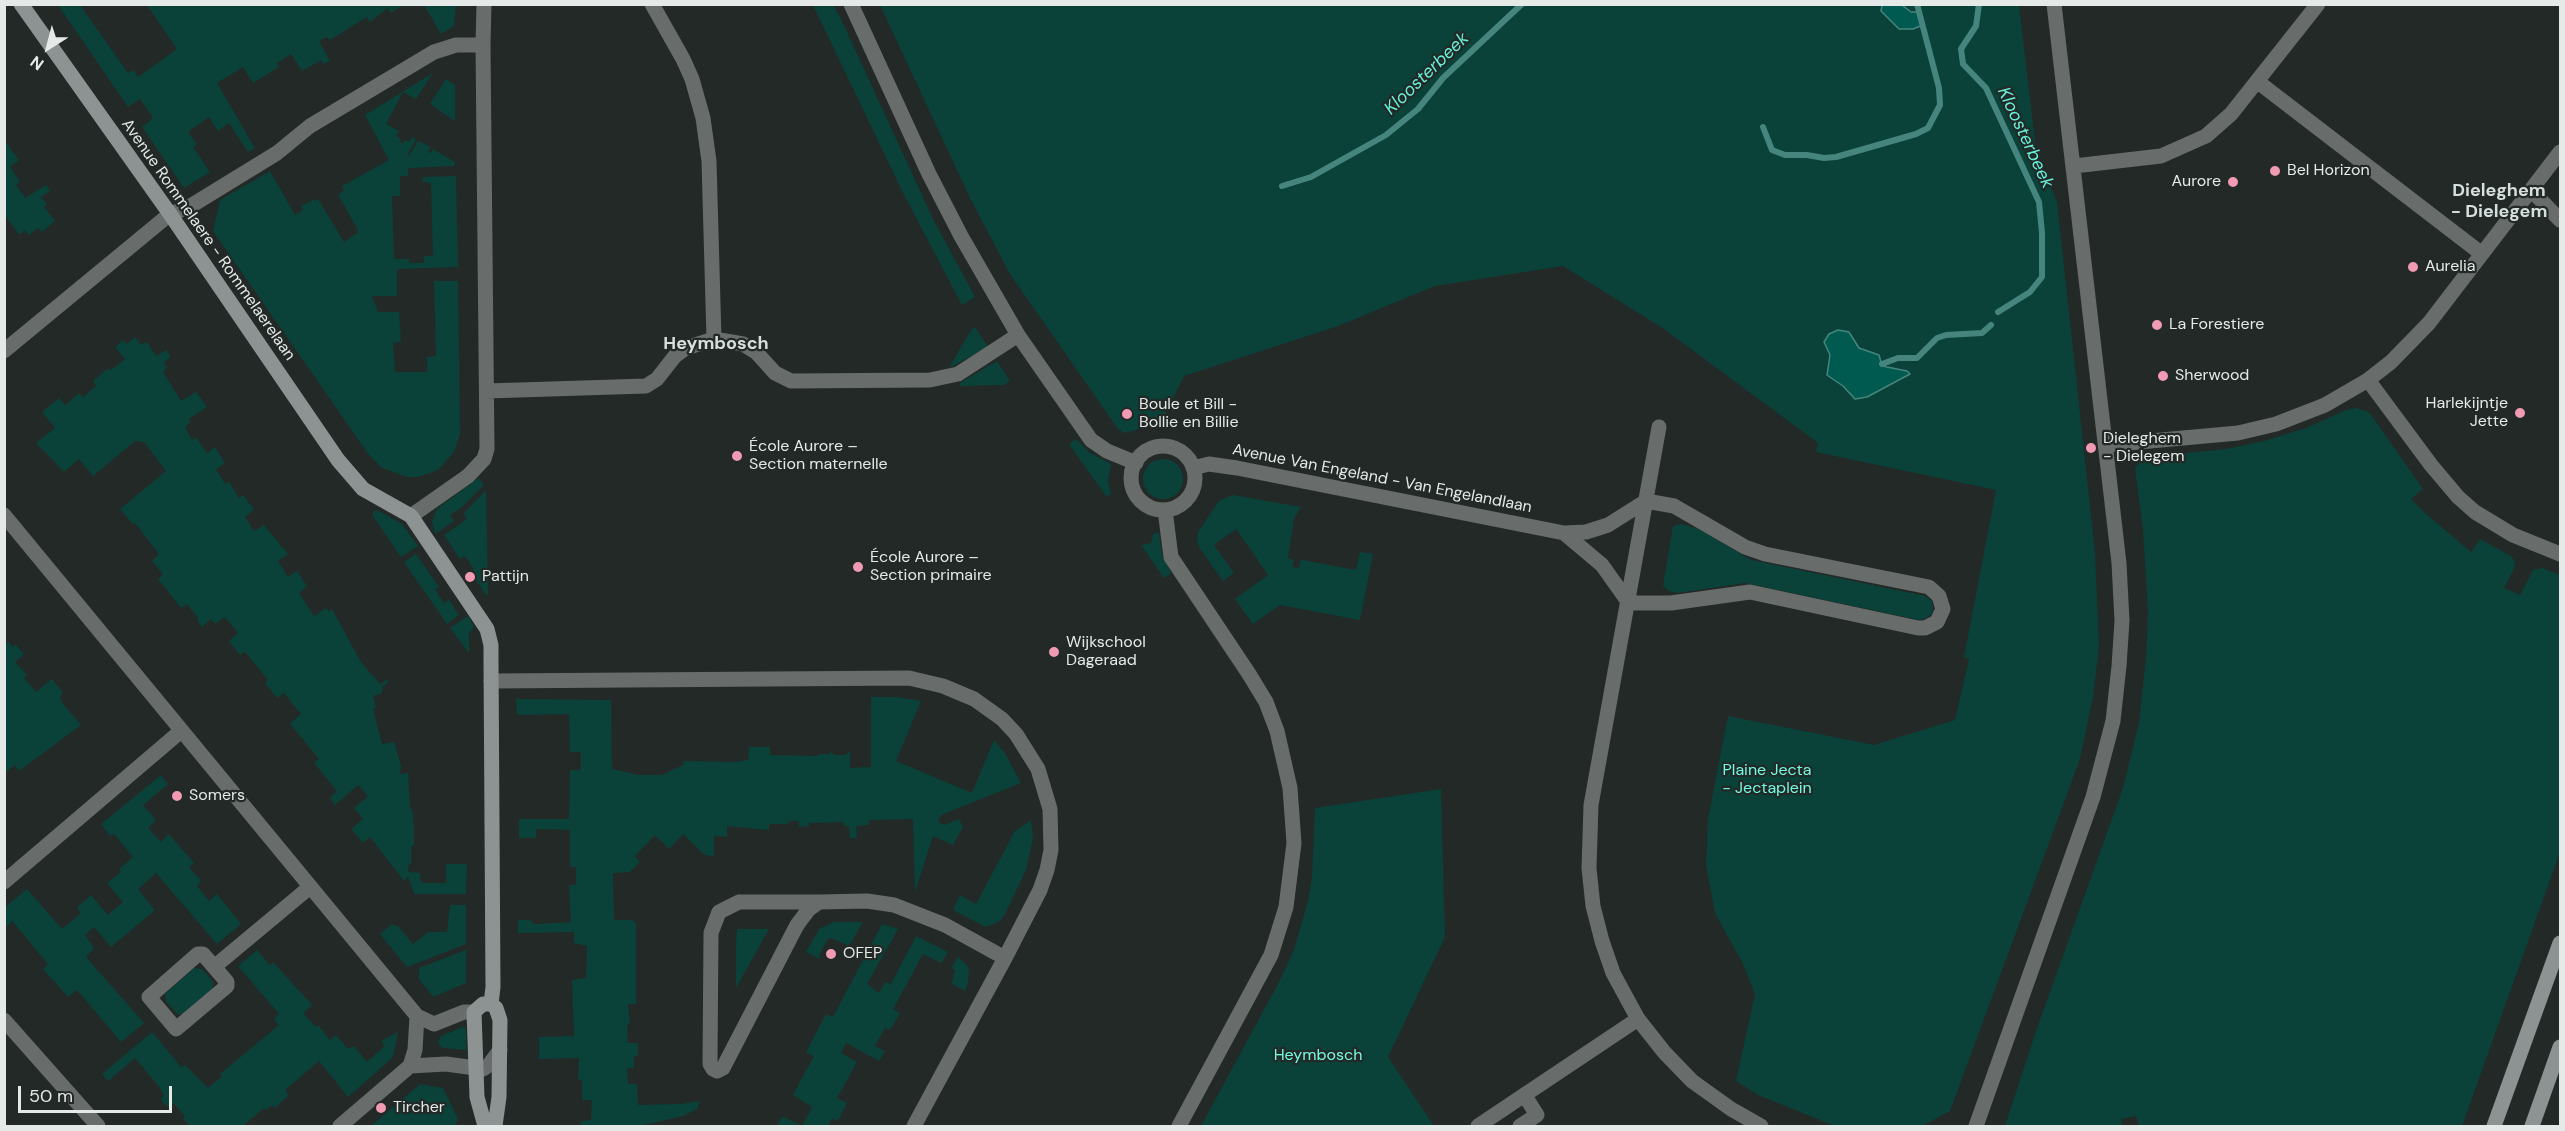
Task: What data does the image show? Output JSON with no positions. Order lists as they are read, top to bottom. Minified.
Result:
{"streets":{"street":["Avenue Rommelaere - Rommelaerelaan","Avenue Van Engeland - Van Engelandlaan"]},"districts":["Dieleghem - Dielegem","Heymbosch"],"water":["Kloosterbeek"],"parks":["Plaine Jecta - Jectaplein","Heymbosch"],"places":["Bel Horizon","Aurore","Aurelia","La Forestiere","Sherwood","Harlekijntje Jette","Boule et Bill - Bollie en Billie","Dieleghem - Dielegem","École Aurore – Section maternelle","École Aurore – Section primaire","Pattijn","Wijkschool Dageraad","Somers","OFEP","Tircher"],"scale_bar":"50 m","north":"bottom left"}
